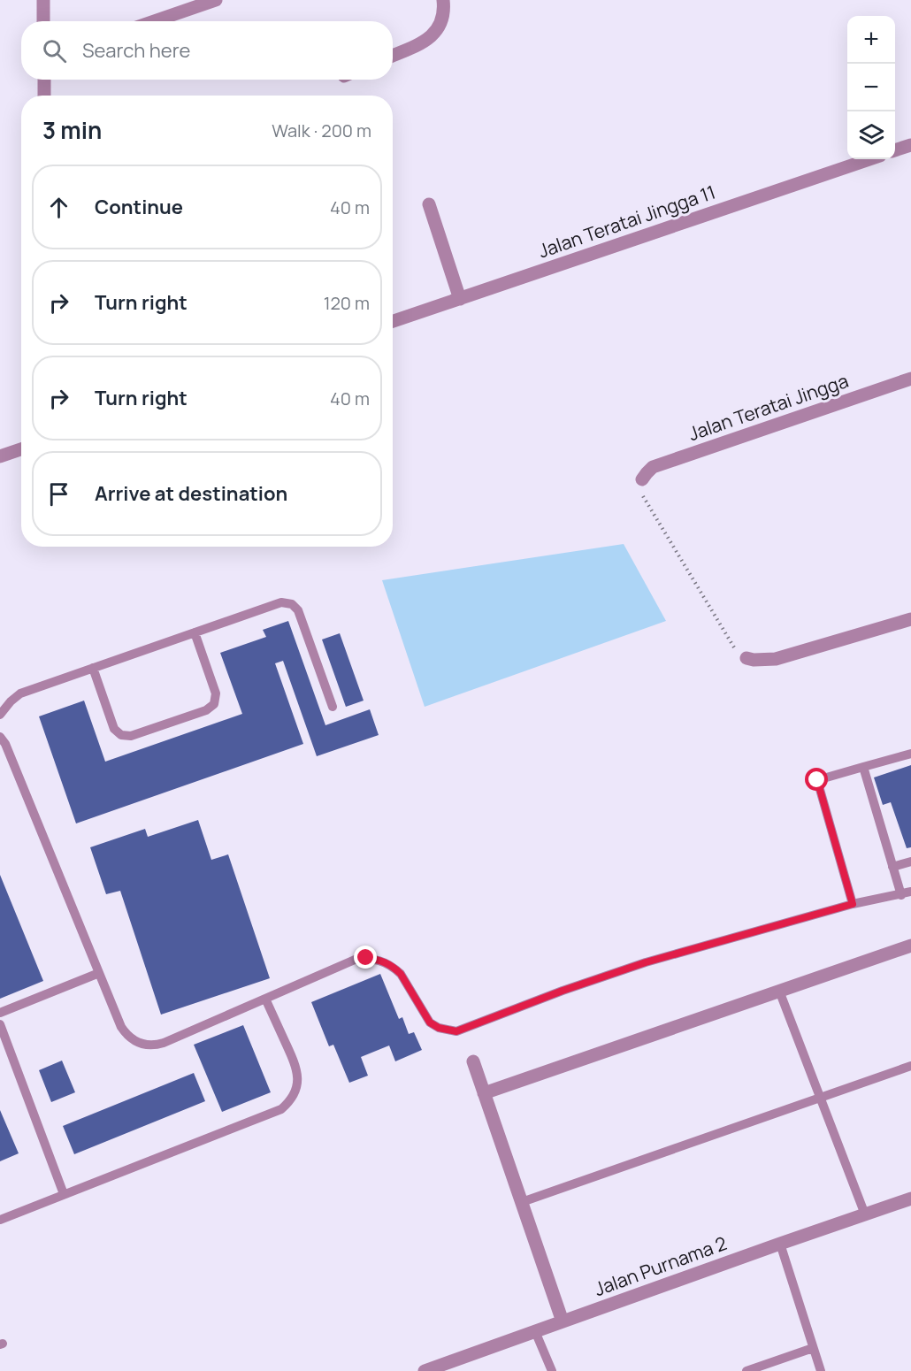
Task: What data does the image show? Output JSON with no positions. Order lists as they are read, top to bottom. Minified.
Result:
{"streets":{"street":["Jalan Teratai Jingga 11","Jalan Teratai Jingga","Jalan Purnama 2"]},"page":{"map_buttons":["+","−"],"search":"Search here","heading":["3 min","Walk · 200 m"],"list":[["Continue","40 m"],["Turn right","120 m"],["Turn right","40 m"],"Arrive at destination"]}}
